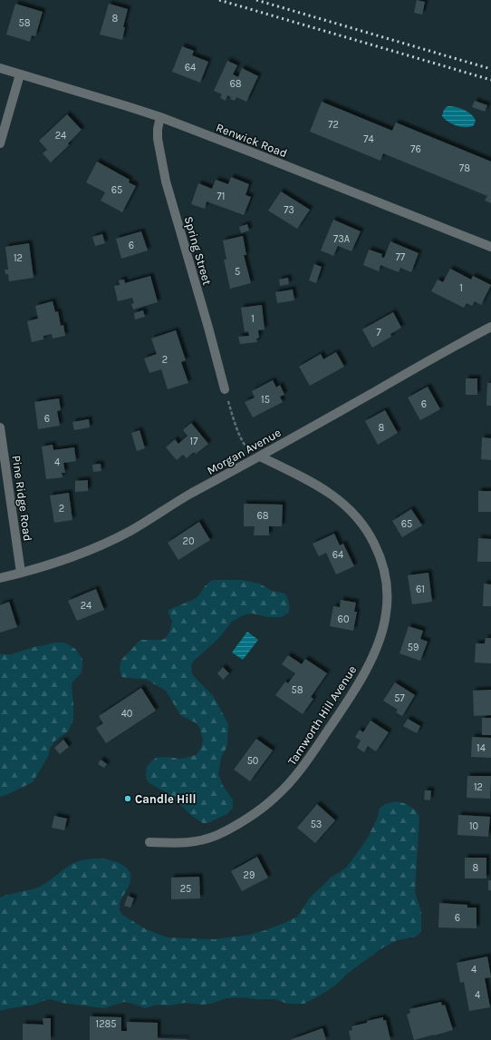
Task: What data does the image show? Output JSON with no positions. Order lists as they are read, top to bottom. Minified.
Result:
{"streets":{"street":["Renwick Road","Spring Street","Morgan Avenue","Pine Ridge Road","Tamworth Hill Avenue"]},"crossings":[["Renwick Road","Spring Street"],["Morgan Avenue","Pine Ridge Road"],["Morgan Avenue","Tamworth Hill Avenue"]],"places":["Candle Hill"],"house_numbers":["8","58","64","68","72","24","74","76","78","65","71","73","73A","6","77","12","5","1","1","7","2","15","6","6","8","17","4","2","68","65","20","64","61","24","60","59","58","57","40","14","50","12","53","10","8","29","25","6","4","4","1285"]}
